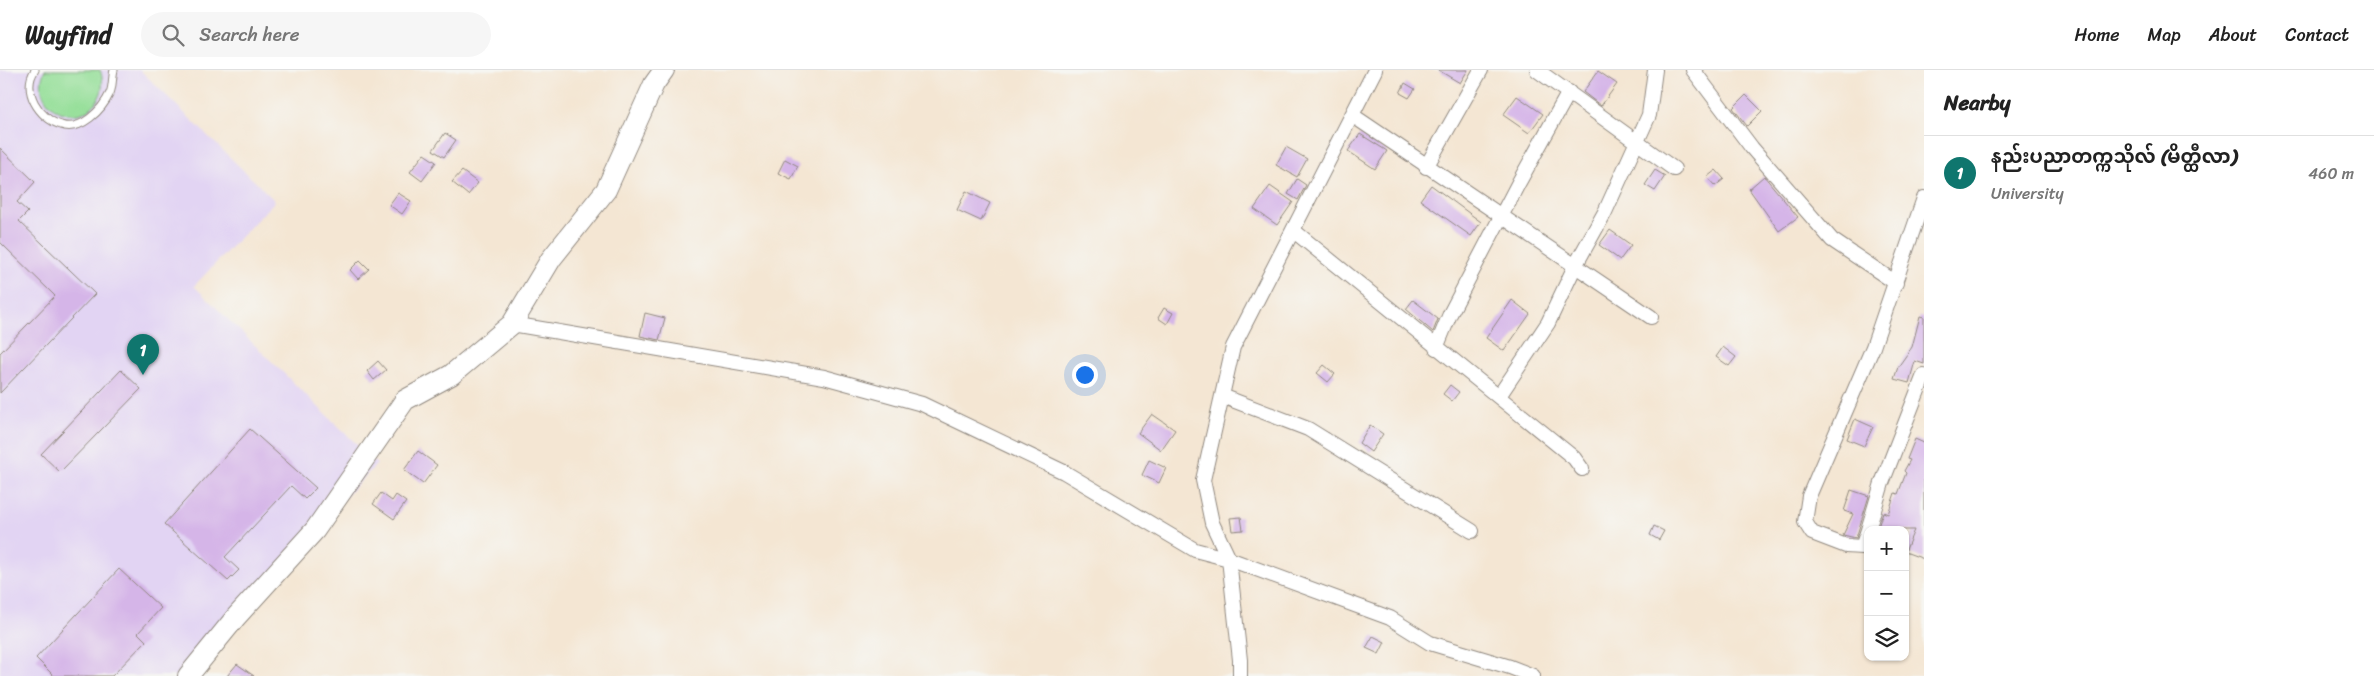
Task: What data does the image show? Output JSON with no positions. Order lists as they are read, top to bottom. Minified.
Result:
{"page":{"header":"Wayfind","search":"Search here","nav":["Home","Map","About","Contact"],"heading":"Nearby","list":[{"mark":"1","name":"နည်းပညာတက္ကသိုလ် (မိတ္ထီလာ)","note":"University","value":"460 m"}],"pins":"1","map_buttons":["+","−"]}}
